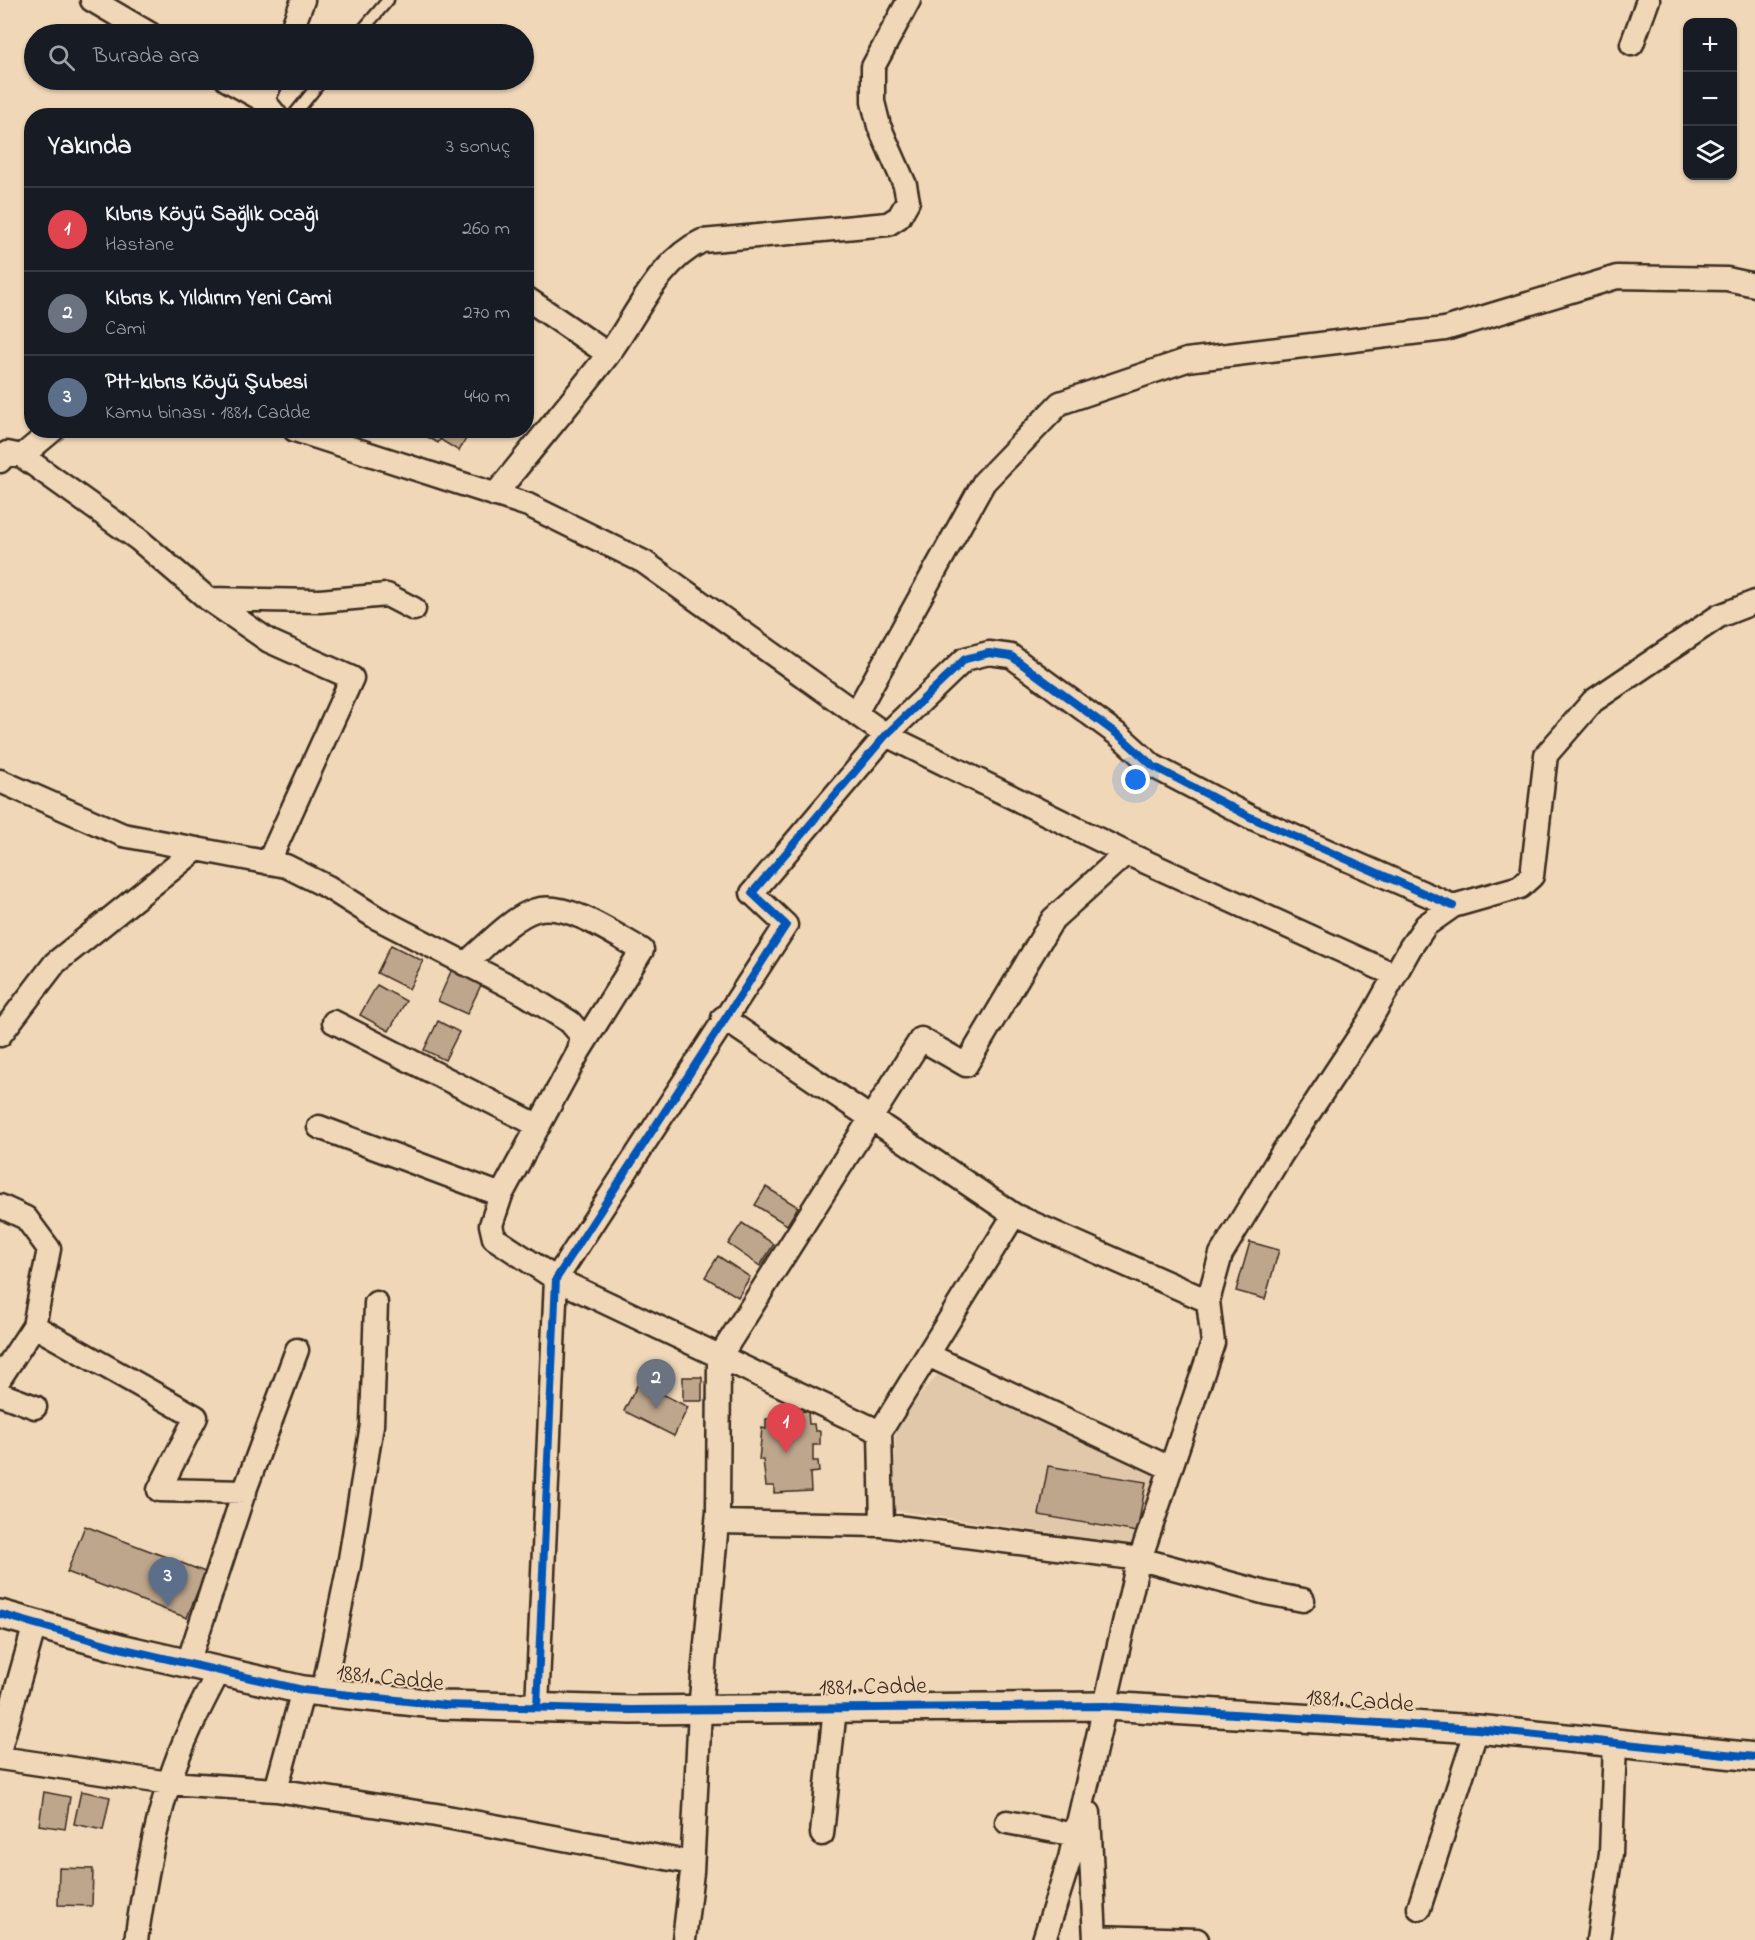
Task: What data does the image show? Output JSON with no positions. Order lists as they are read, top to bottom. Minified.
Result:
{"streets":{"street":["1881. Cadde"]},"page":{"map_buttons":["+","−"],"search":"Burada ara","heading":["Yakında","3 sonuç"],"list":[{"mark":"1","name":"Kıbrıs Köyü Sağlık Ocağı","note":"Hastane","value":"260 m"},{"mark":"2","name":"Kıbrıs K. Yıldırım Yeni Cami","note":"Cami","value":"270 m"},{"mark":"3","name":"Ptt-kıbrıs Köyü Şubesi","note":"Kamu binası · 1881. Cadde","value":"440 m"}],"pins":["2","1","3"]}}
